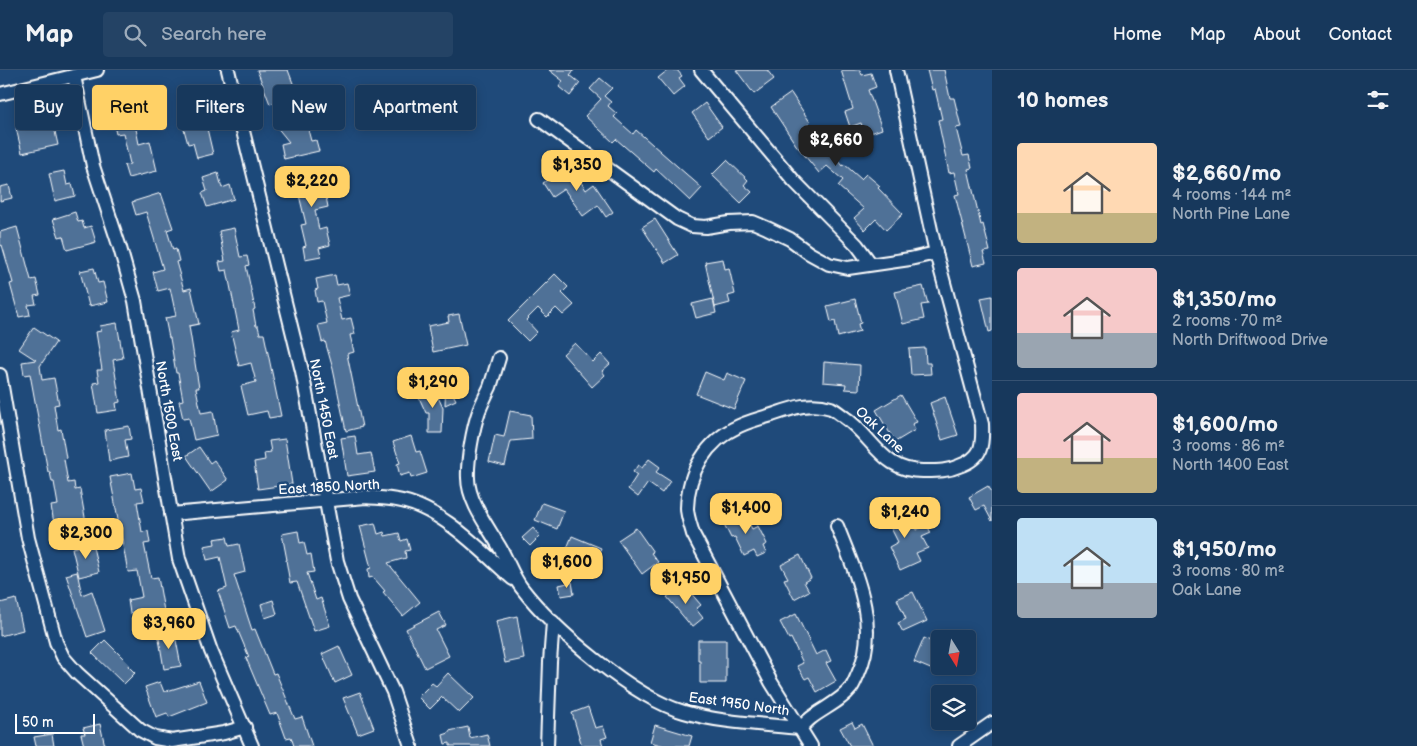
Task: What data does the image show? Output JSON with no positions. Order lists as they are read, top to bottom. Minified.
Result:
{"streets":{"street":["North 1450 East","North 1500 East","Oak Lane","East 1850 North","East 1950 North"]},"crossings":[["North 1450 East","East 1850 North"],["North 1500 East","East 1850 North"],["Oak Lane","East 1950 North"],["East 1850 North","East 1950 North"]],"scale_bar":"50 m","north":"bottom","page":{"header":"Map","search":"Search here","nav":["Home","Map","About","Contact"],"heading":"10 homes","chip":["Buy","Rent","Filters","New","Apartment"],"price":["$2,660","$1,350","$2,220","$1,290","$1,400","$1,240","$2,300","$1,600","$1,950","$3,960"],"list":[{"name":"$2,660/mo","note":"4 rooms · 144 m² · North Pine Lane"},{"name":"$1,350/mo","note":"2 rooms · 70 m² · North Driftwood Drive"},{"name":"$1,600/mo","note":"3 rooms · 86 m² · North 1400 East"},{"name":"$1,950/mo","note":"3 rooms · 80 m² · Oak Lane"}],"scale":"50 m"}}
